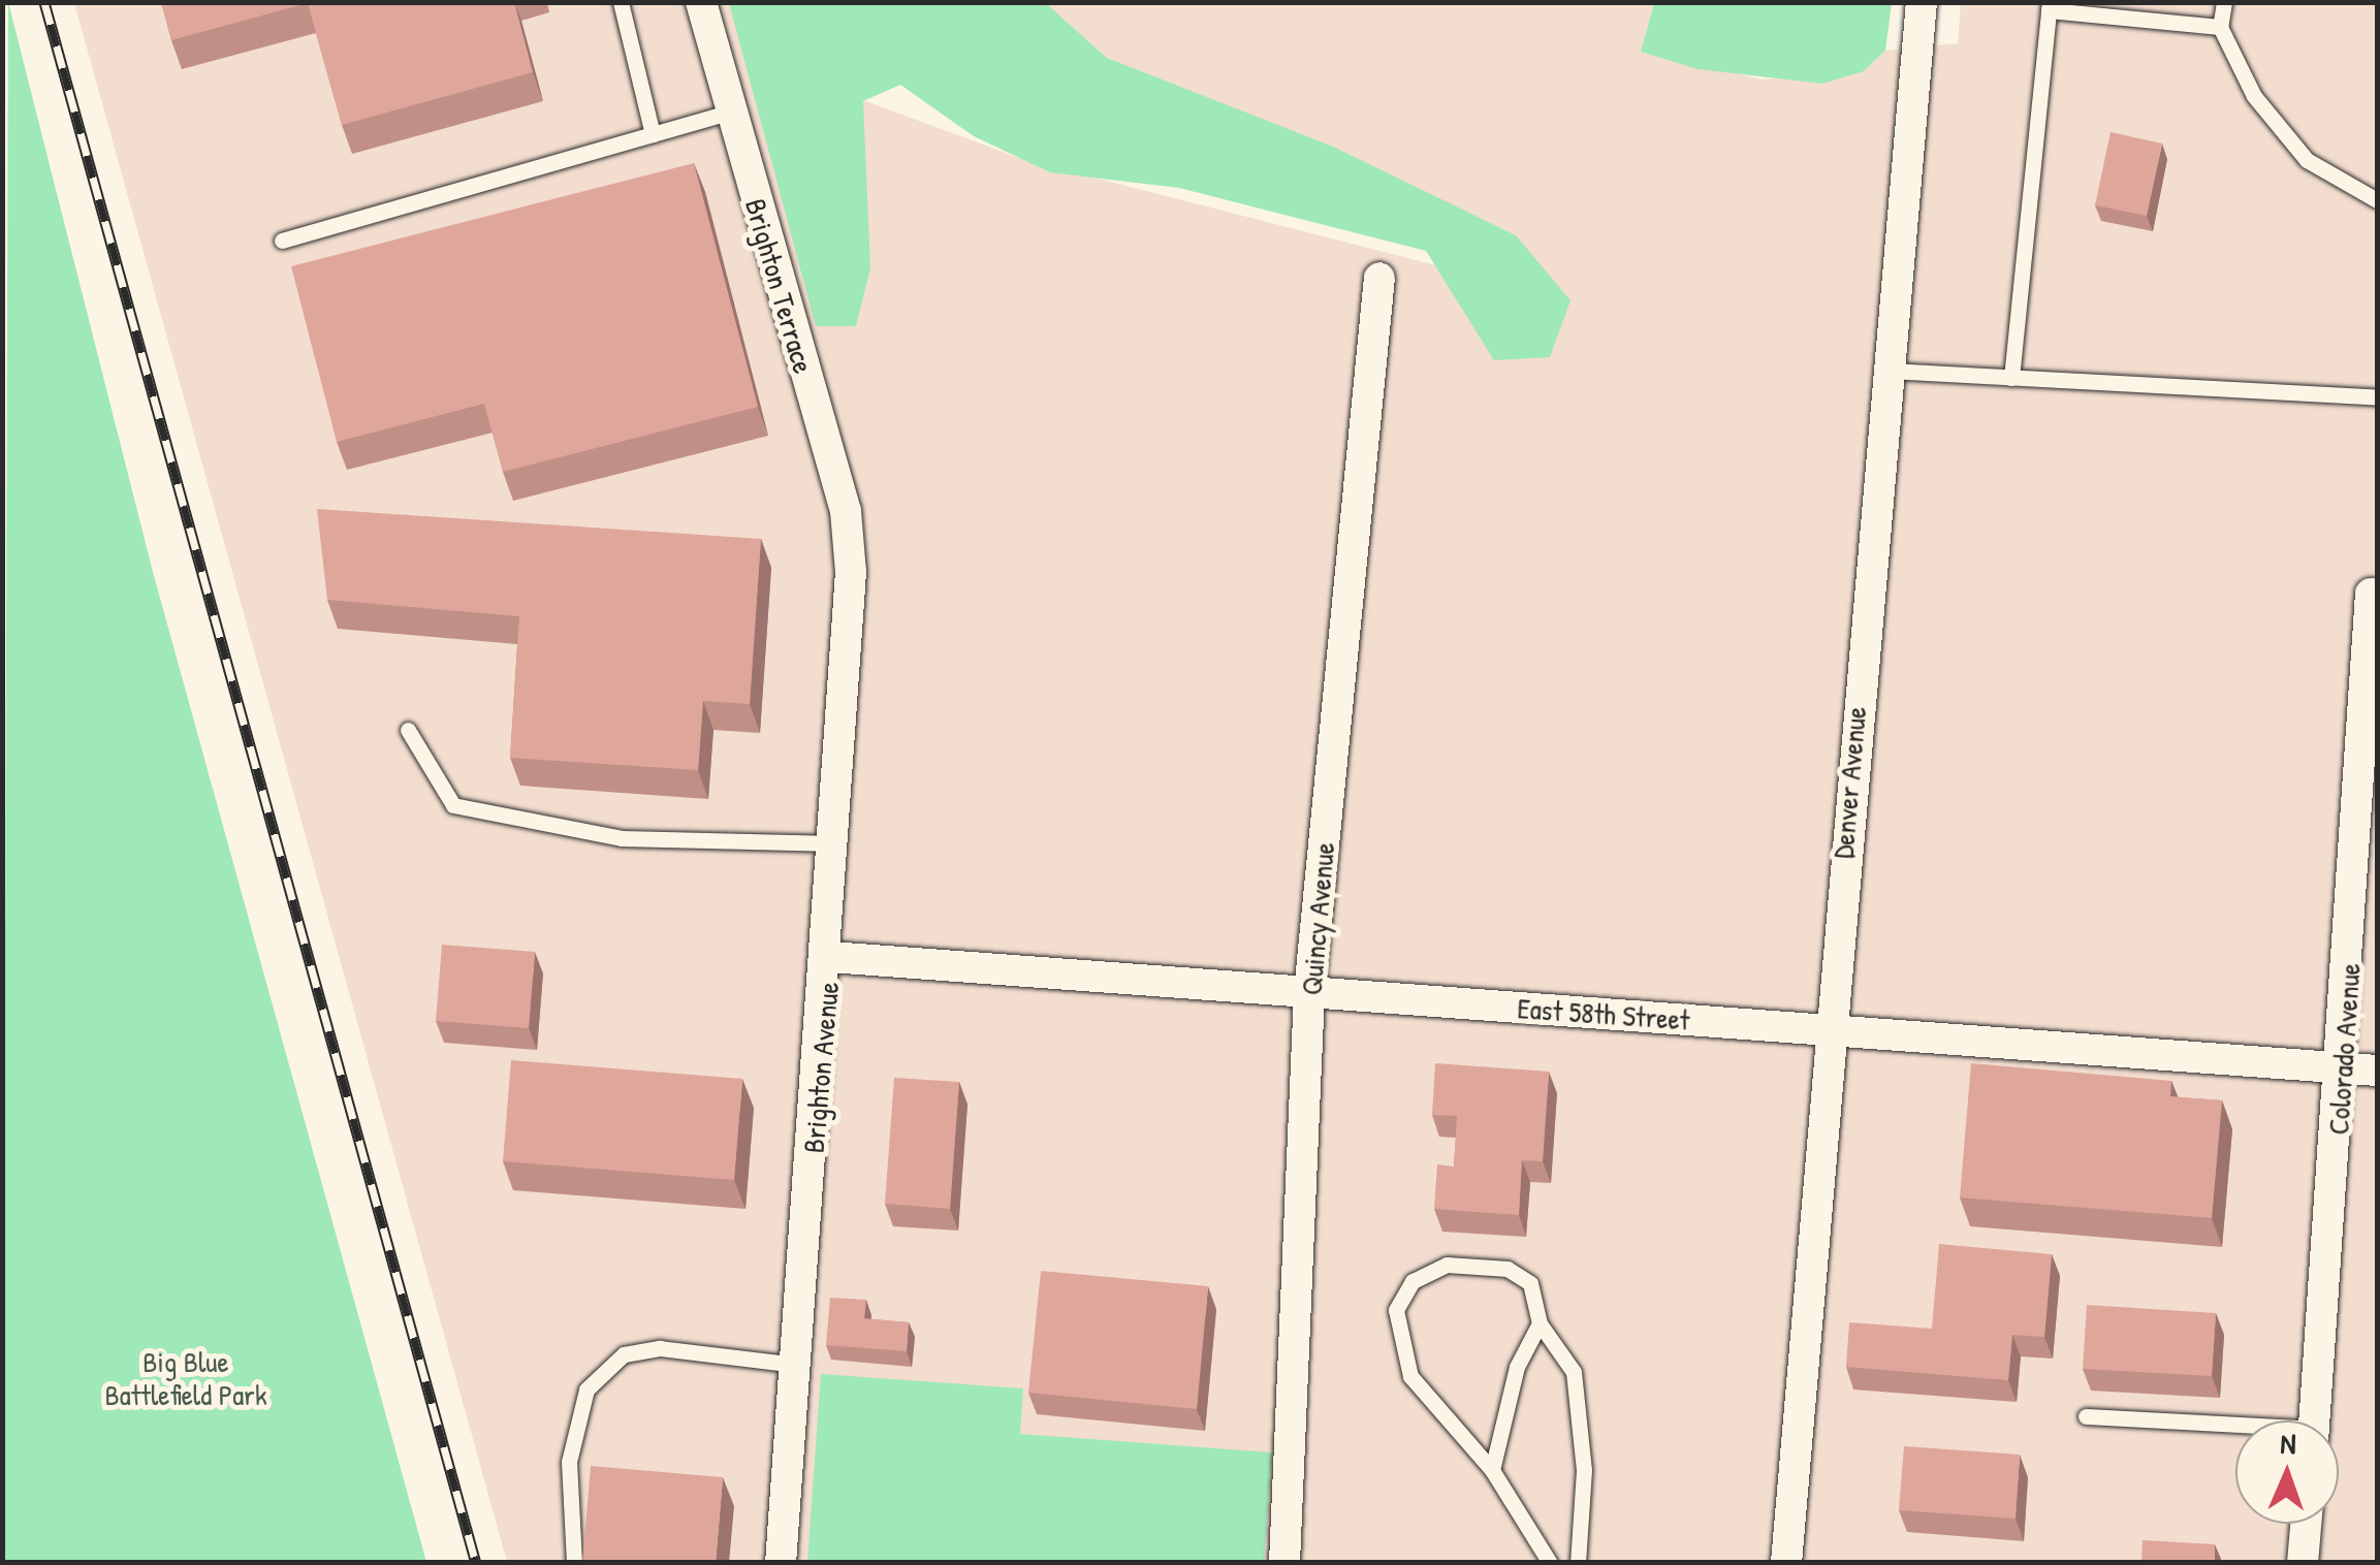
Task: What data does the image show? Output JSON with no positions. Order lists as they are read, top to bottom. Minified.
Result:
{"streets":{"street":["Brighton Terrace","Denver Avenue","Quincy Avenue","East 58th Street","Colorado Avenue","Brighton Avenue"]},"crossings":[["Brighton Terrace","Brighton Avenue"],["Denver Avenue","East 58th Street"],["Quincy Avenue","East 58th Street"],["East 58th Street","Colorado Avenue"],["East 58th Street","Brighton Avenue"]],"parks":["Big Blue Battlefield Park"],"north":"top"}
